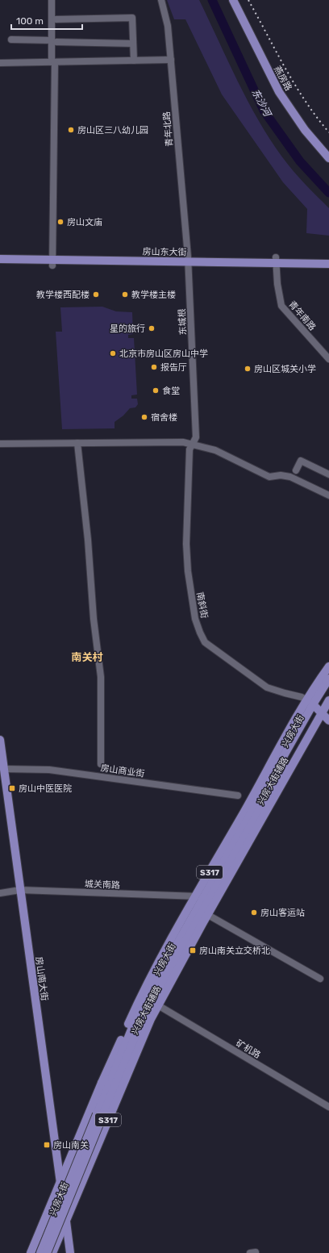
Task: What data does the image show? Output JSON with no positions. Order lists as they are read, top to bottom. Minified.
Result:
{"streets":{"main road":["燕房路","房山东大街","兴房大街","兴房大街辅路","S317","房山南大街"],"street":["青年北路","青年南路","东城根","南斜街","房山商业街","城关南路","矿机路"]},"crossings":[["青年北路","房山东大街"],["青年北路","东城根"],["房山东大街","青年南路"],["房山东大街","东城根"],["东城根","南斜街"],["南斜街","兴房大街"],["南斜街","兴房大街辅路"],["兴房大街","兴房大街辅路"],["兴房大街","城关南路"],["兴房大街","房山南大街"],["房山商业街","房山南大街"],["兴房大街辅路","房山南大街"],["兴房大街辅路","矿机路"],["城关南路","房山南大街"]],"districts":["南关村"],"water":["东沙河"],"places":{"other":["房山区三八幼儿园","房山文庙","教学楼西配楼","教学楼主楼","星的旅行","北京市房山区房山中学","报告厅","房山区城关小学","食堂","宿舍楼","房山客运站"],"transit":["房山中医医院","房山南关立交桥北","房山南关"]},"scale_bar":"100 m"}
